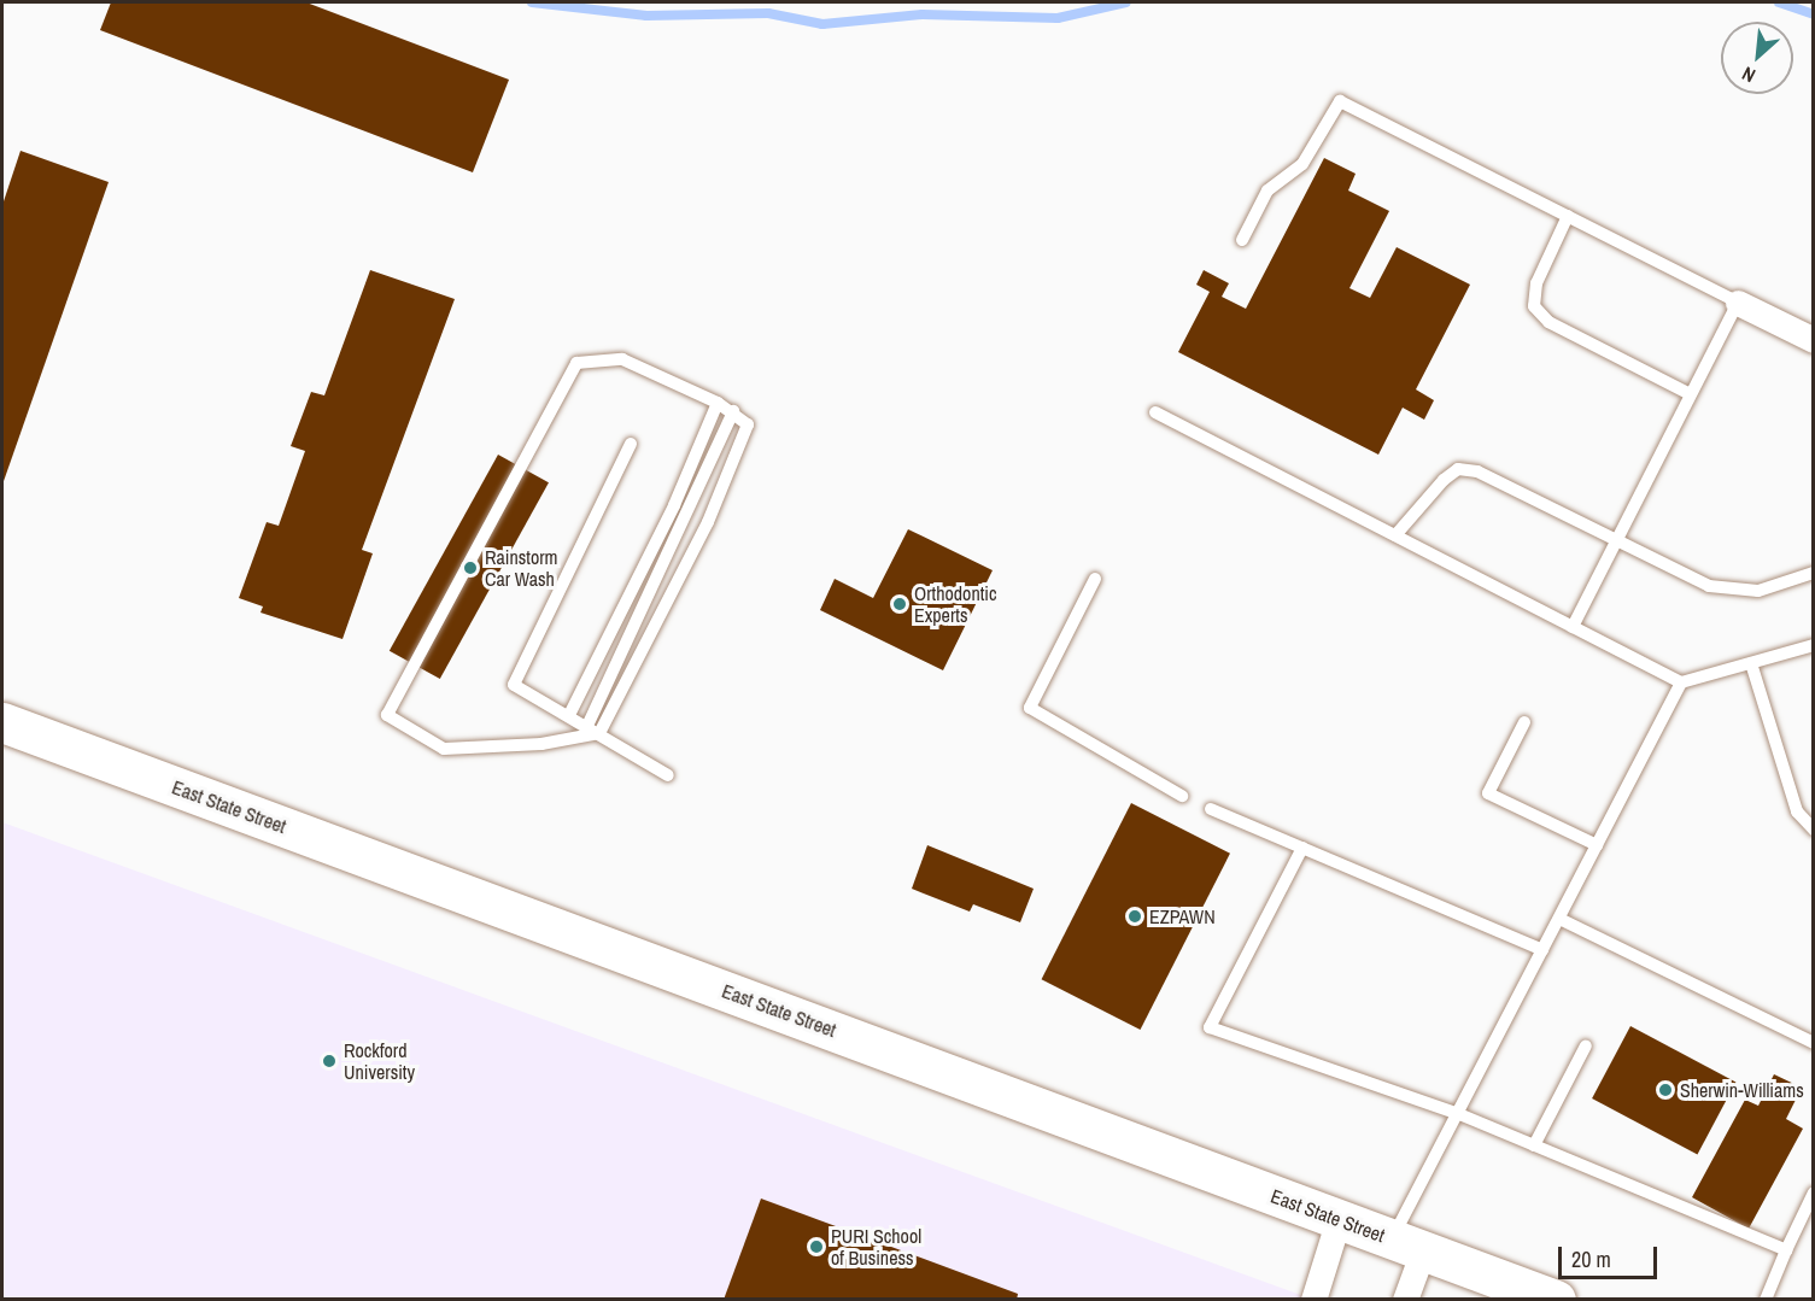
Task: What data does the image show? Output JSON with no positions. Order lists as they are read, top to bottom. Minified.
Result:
{"streets":{"main road":["East State Street"]},"places":["Rainstorm Car Wash","Orthodontic Experts","EZPAWN","Rockford University","Sherwin-Williams","PURI School of Business"],"scale_bar":"20 m","north":"bottom left"}
